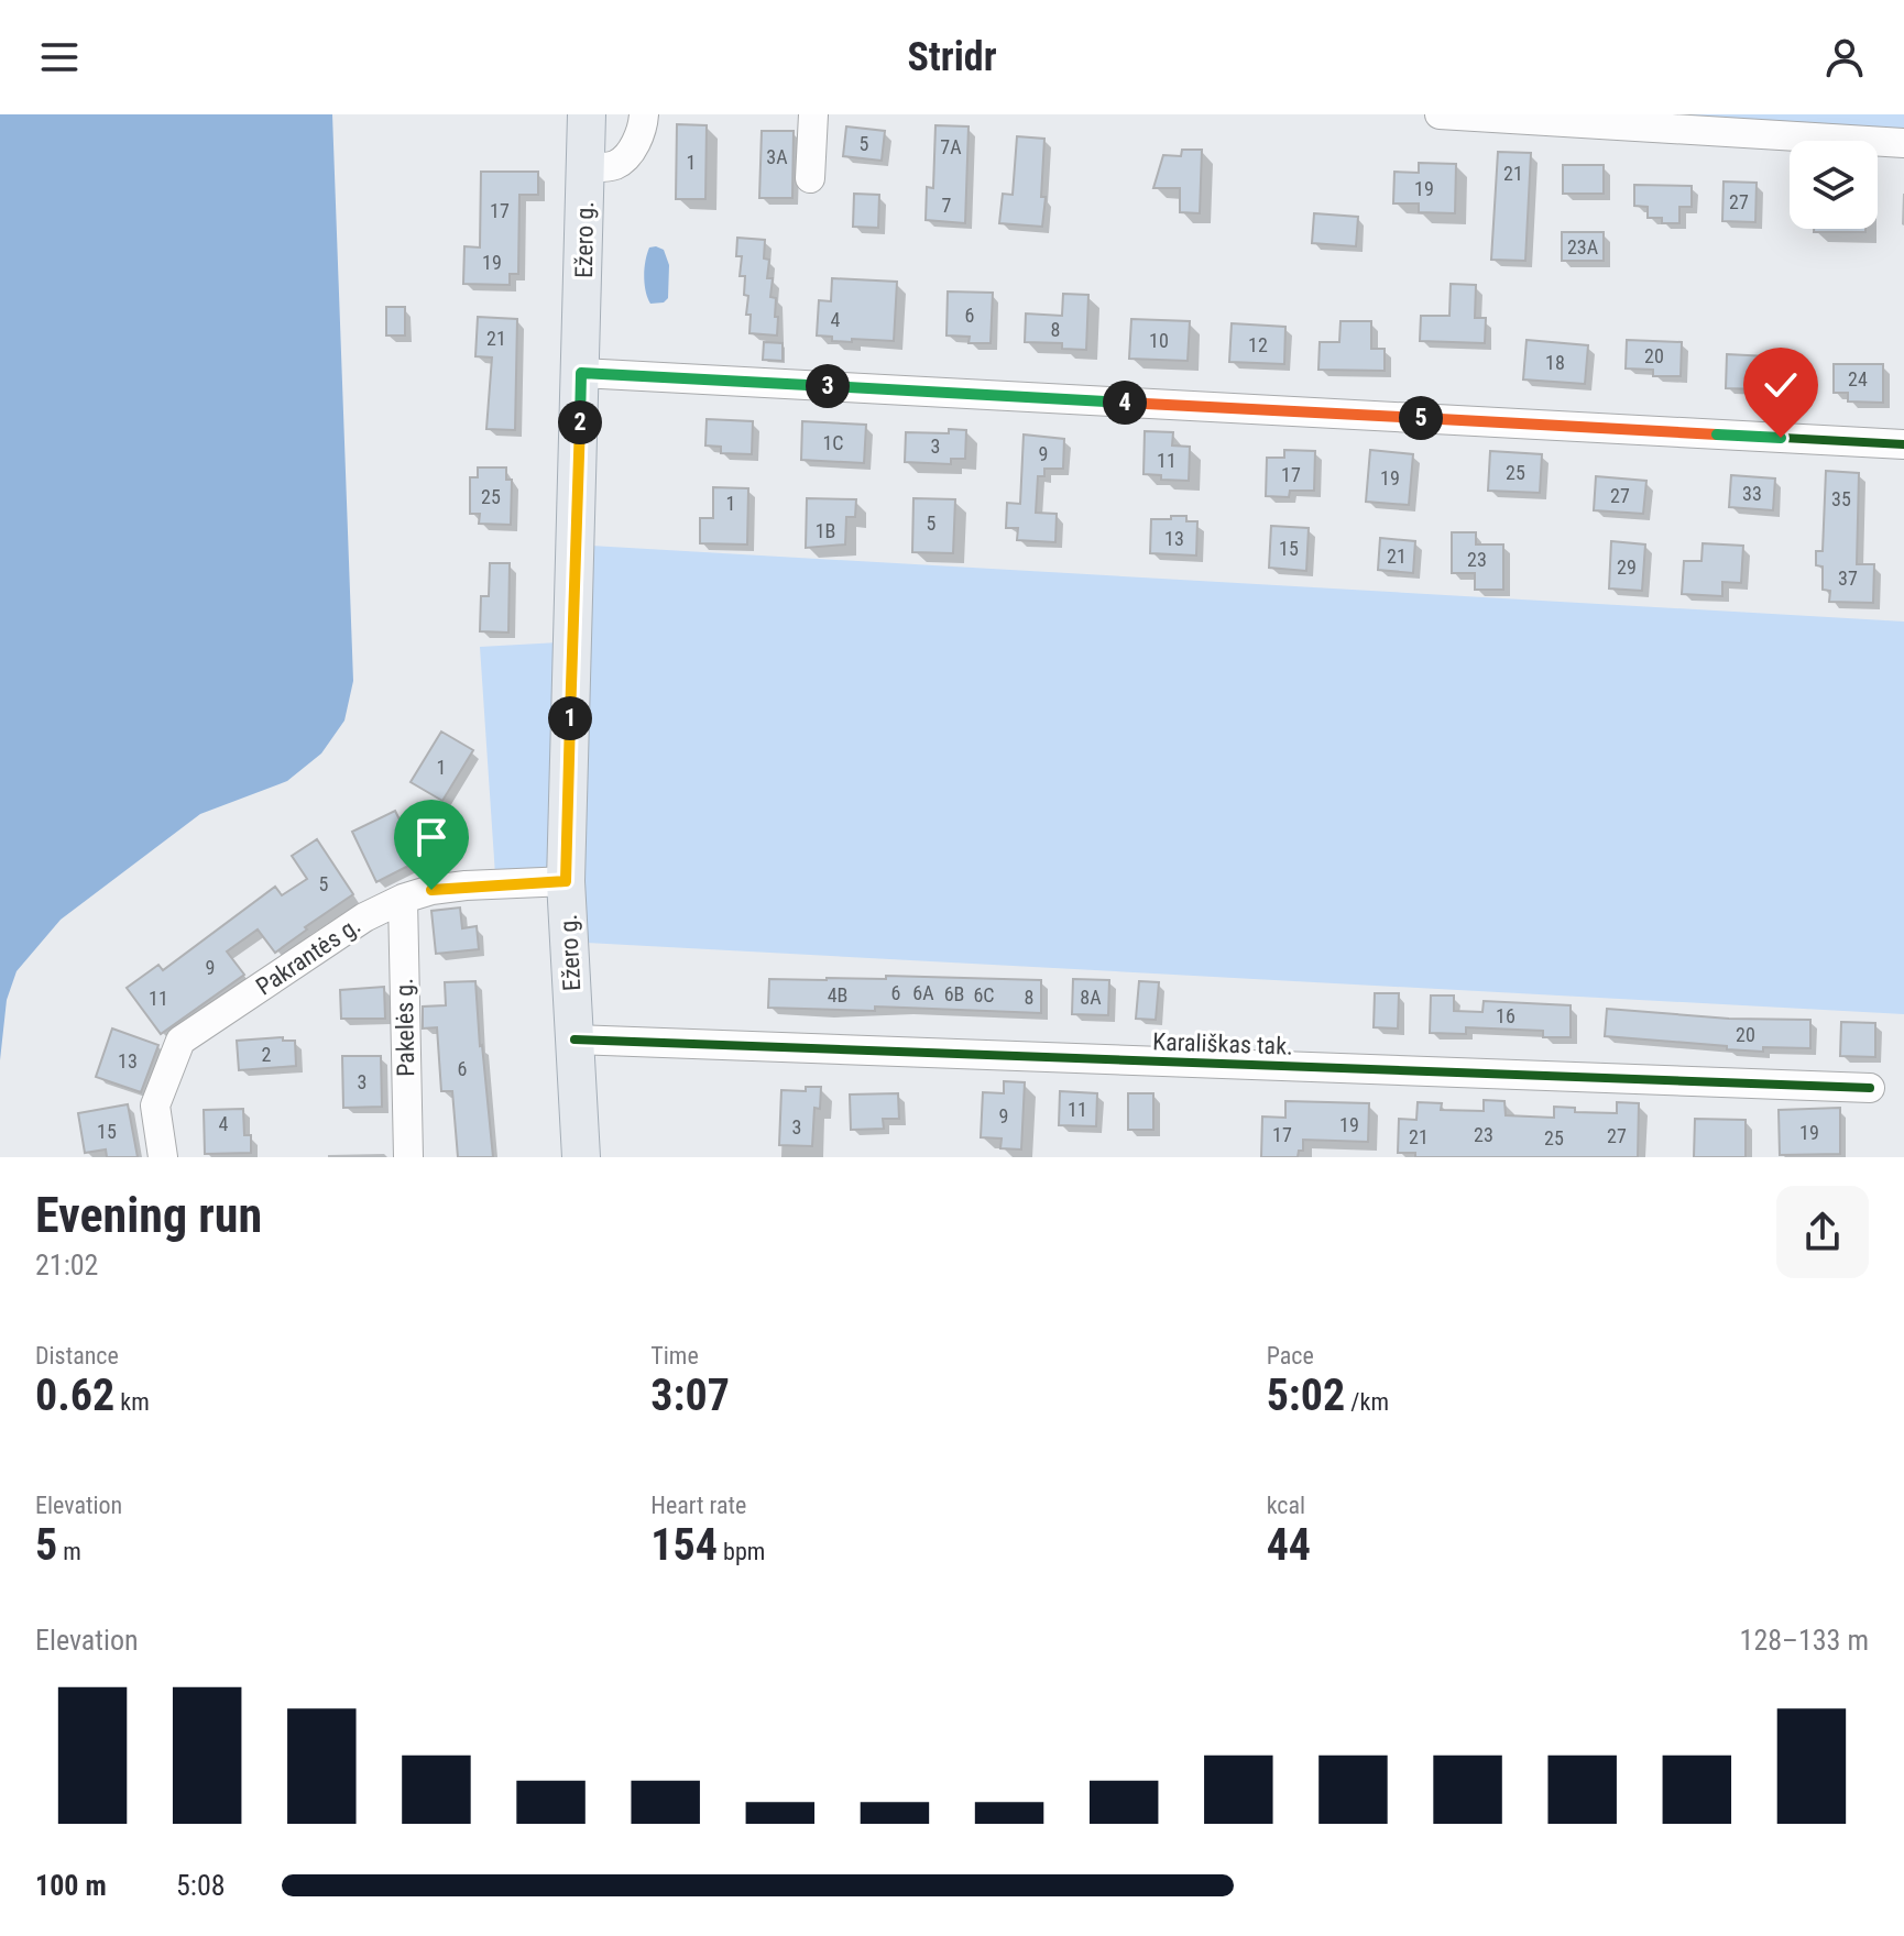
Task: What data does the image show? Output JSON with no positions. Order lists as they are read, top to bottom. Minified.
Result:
{"streets":{"main road":["Ežero g."],"street":["Pakrantės g.","Pakelės g.","Karališkas tak."]},"crossings":[["Ežero g.","Pakrantės g."],["Ežero g.","Karališkas tak."],["Pakrantės g.","Pakelės g."]],"house_numbers":["5","7A","3A","1","21","19","27","7","17","23A","19","6","4","8","21","10","12","20","18","24","1C","3","9","11","25","17","19","33","27","25","35","1","5","1B","13","15","21","23","29","37","1","5","9","6","6A","6B","4B","6C","8","8A","11","16","20","2","13","6","3","11","9","4","19","3","15","19","17","23","27","21","25"],"page":{"header":"Stridr","pins":["3","4","5","2","1"],"heading":["Evening run","21:02"],"stats":[["Distance","0.62 km"],["Time","3:07"],["Pace","5:02 /km"],["Elevation","5 m"],["Heart rate","154 bpm"],["kcal","44"]],"chart":["Elevation","128–133 m"],"list":[{"name":"100 m","note":"5:08"}]}}
